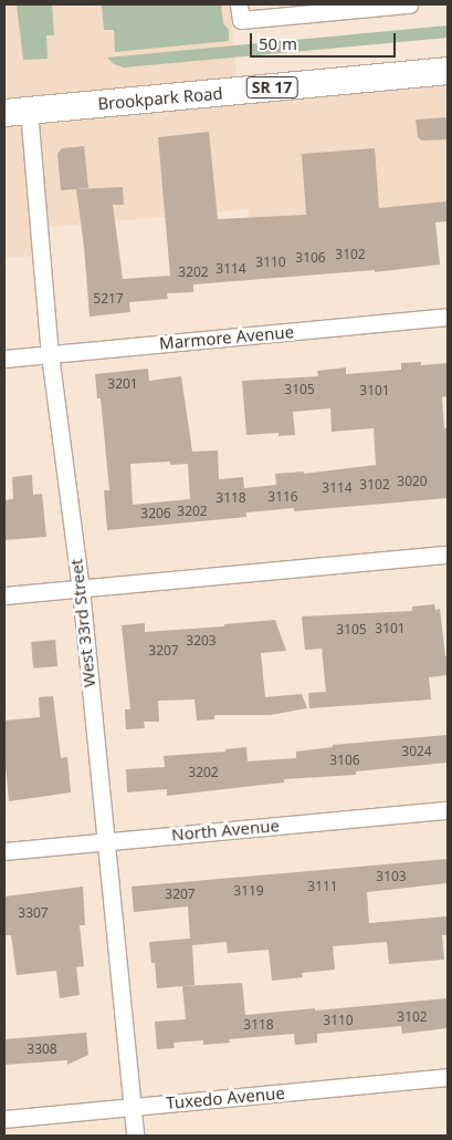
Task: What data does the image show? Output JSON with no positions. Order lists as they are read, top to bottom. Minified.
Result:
{"streets":{"main road":["SR 17","Brookpark Road"],"street":["Marmore Avenue","West 33rd Street","North Avenue","Tuxedo Avenue"]},"crossings":[["Brookpark Road","West 33rd Street"],["Marmore Avenue","West 33rd Street"],["West 33rd Street","North Avenue"],["West 33rd Street","Tuxedo Avenue"]],"house_numbers":["3102","3106","3110","3114","3202","5217","3201","3105","3101","3020","3102","3114","3116","3118","3202","3206","3101","3105","3203","3207","3024","3106","3202","3103","3111","3119","3207","3307","3102","3110","3118","3308"],"scale_bar":"50 m"}
